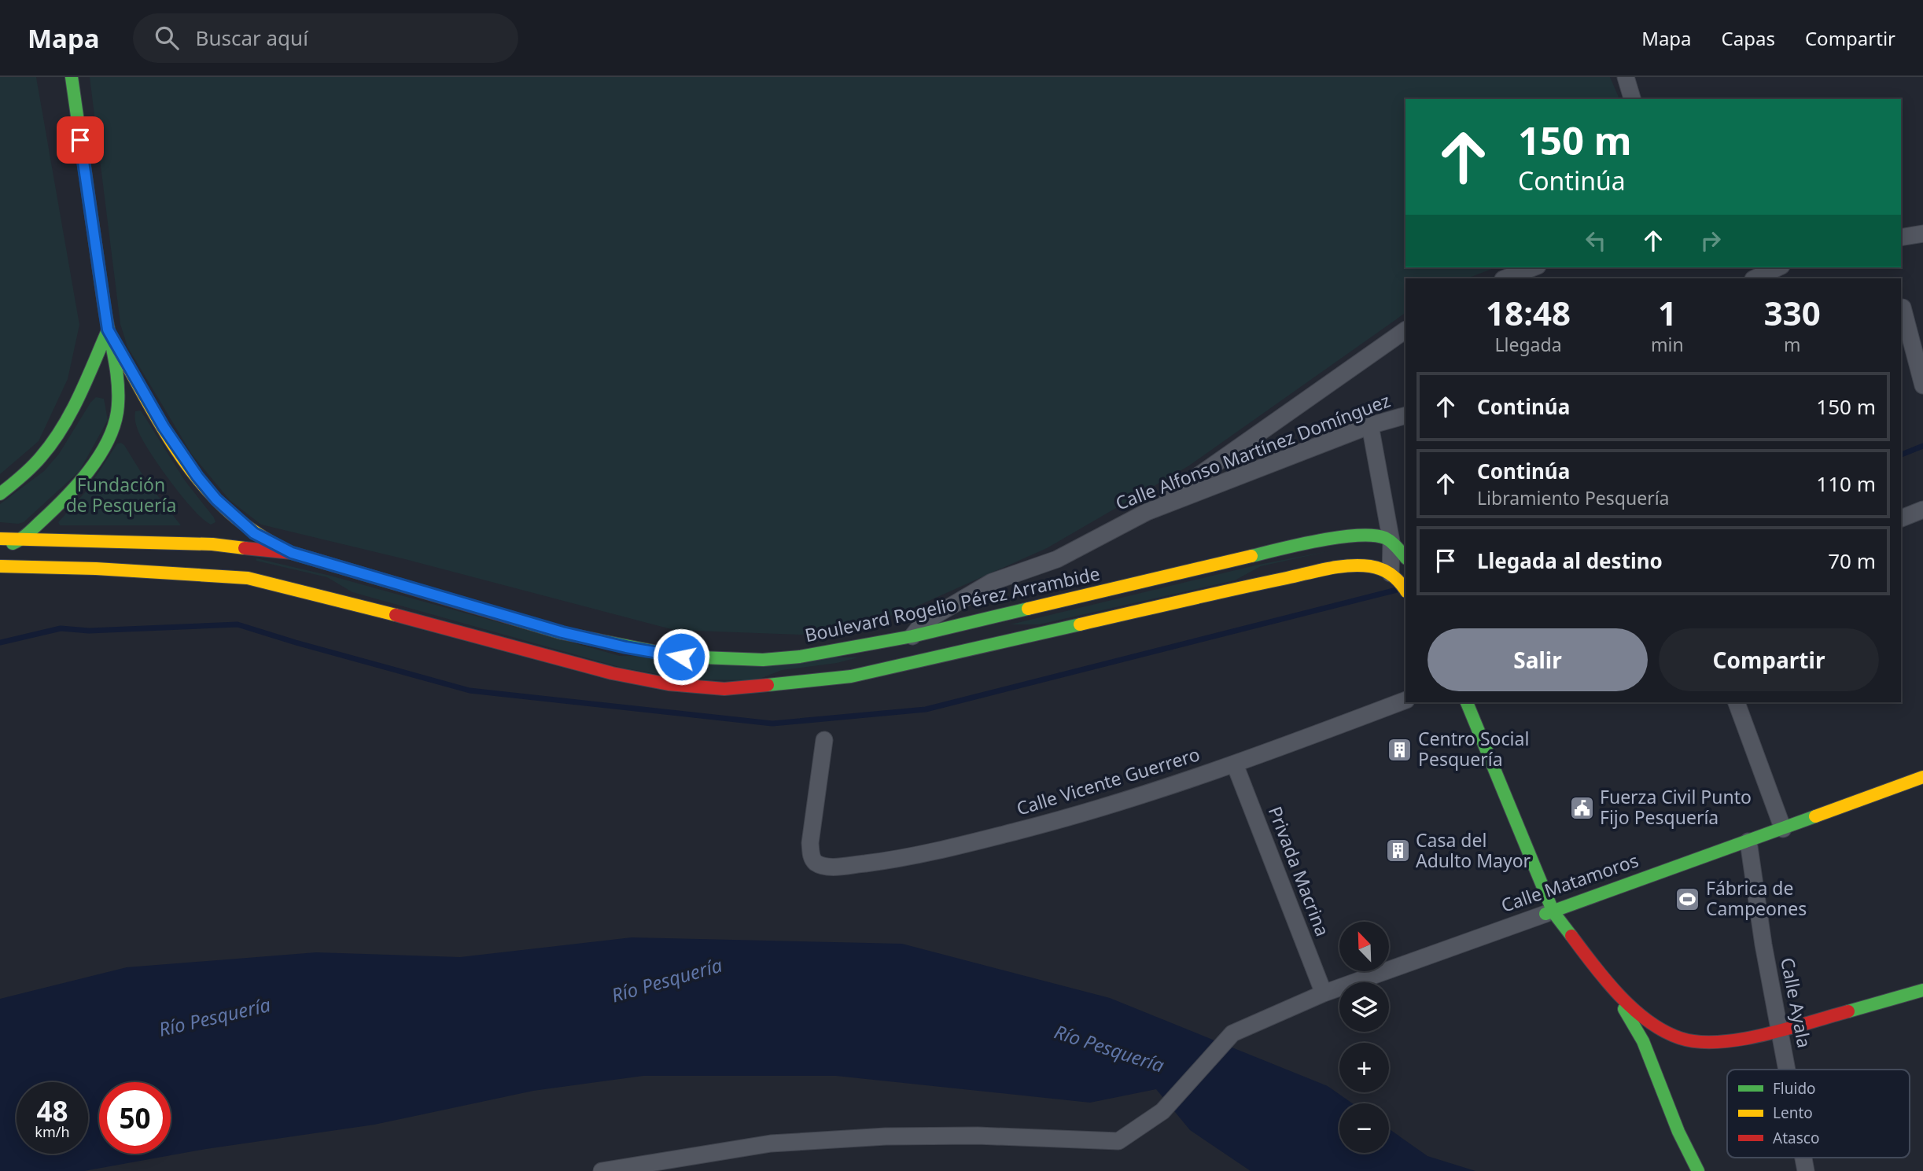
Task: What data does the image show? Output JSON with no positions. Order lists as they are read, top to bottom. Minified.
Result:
{"streets":{"main road":["Boulevard Rogelio Pérez Arrambide","Calle Matamoros"],"street":["Calle Alfonso Martínez Domínguez","Calle Vicente Guerrero","Privada Macrina","Calle Ayala"]},"crossings":[["Calle Alfonso Martínez Domínguez","Boulevard Rogelio Pérez Arrambide"],["Calle Vicente Guerrero","Privada Macrina"],["Privada Macrina","Calle Matamoros"],["Calle Matamoros","Calle Ayala"]],"water":["Río Pesquería"],"parks":["Fundación de Pesquería"],"places":{"building":["Centro Social Pesquería","Casa del Adulto Mayor"],"public building":["Fuerza Civil Punto Fijo Pesquería"],"sports":["Fábrica de Campeones"]},"legend":["Fluido","Lento","Atasco"],"north":"top left","page":{"header":"Mapa","search":"Buscar aquí","nav":["Mapa","Capas","Compartir"],"turn":["150 m","Continúa"],"eta":["18:48","Llegada","1","min","330","m"],"list":[{"name":"Continúa","value":"150 m"},{"name":"Continúa","note":"Libramiento Pesquería","value":"110 m"},{"name":"Llegada al destino","value":"70 m"}],"buttons":["Salir","Compartir"],"map_buttons":["+","−"],"speed":"48 km/h","limit":"50"}}
